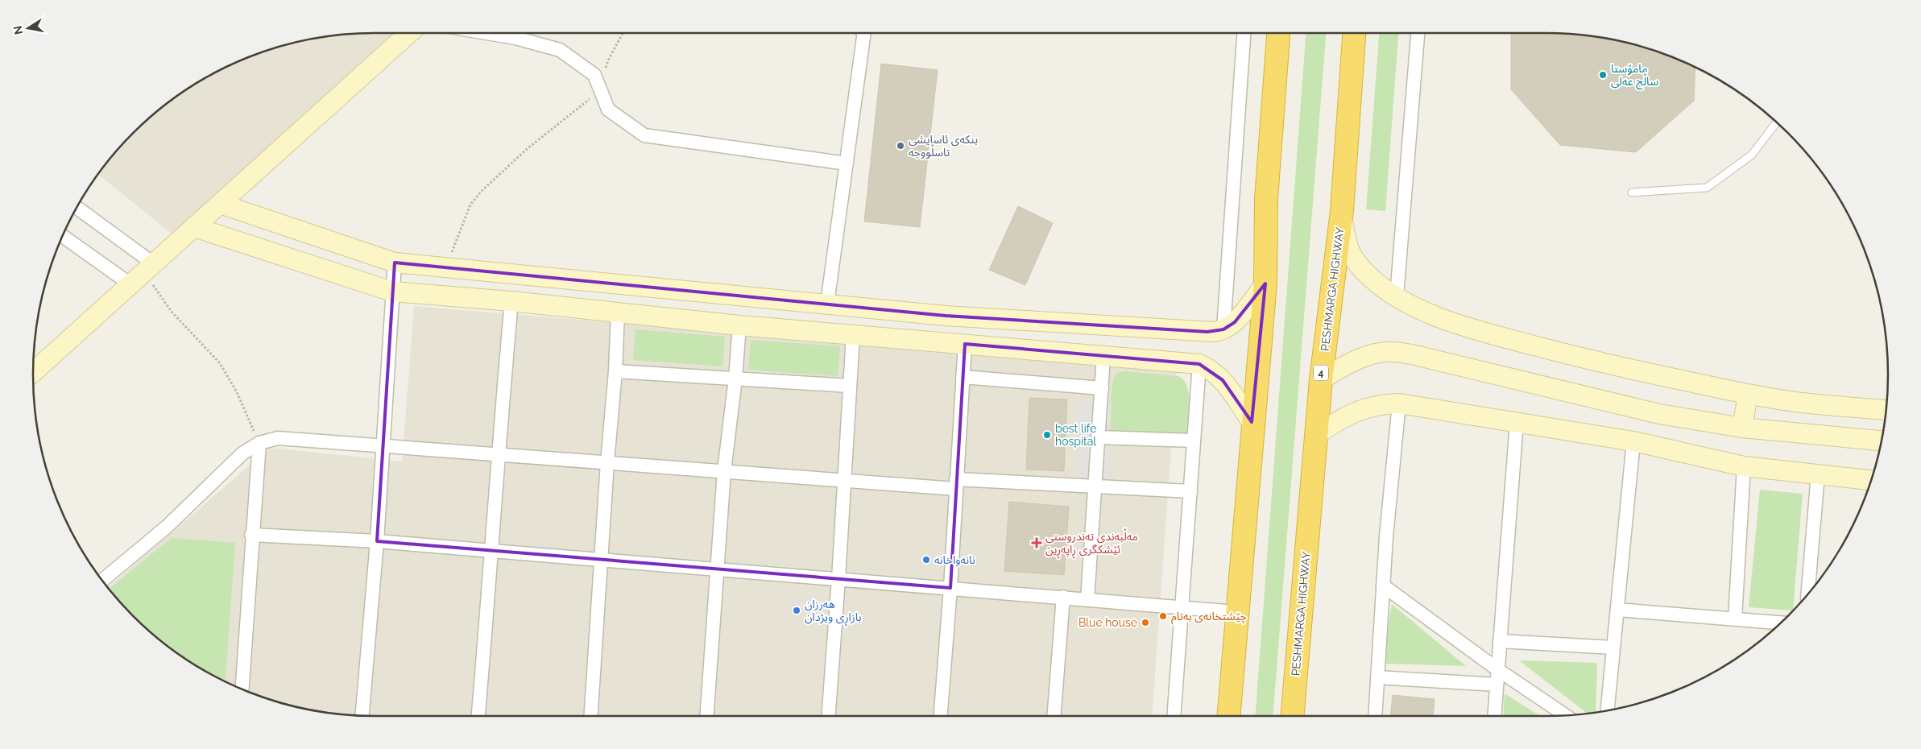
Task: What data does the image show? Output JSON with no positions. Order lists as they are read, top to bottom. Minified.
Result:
{"streets":{"highway":["PESHMARGA HIGHWAY","4"]},"places":{"other":["مامۆستا ساڵح عەلی","بنکەی ئاسایشی تاسڵووجە","best life hospital","نانەواخانە","ھەرزان بازاڕی ویژدان","چێشتخانەی بەتام","Blue house"],"health":["مەڵبەندی تەندروستی ئێشکگری ڕاپەڕین"]},"north":"left"}
